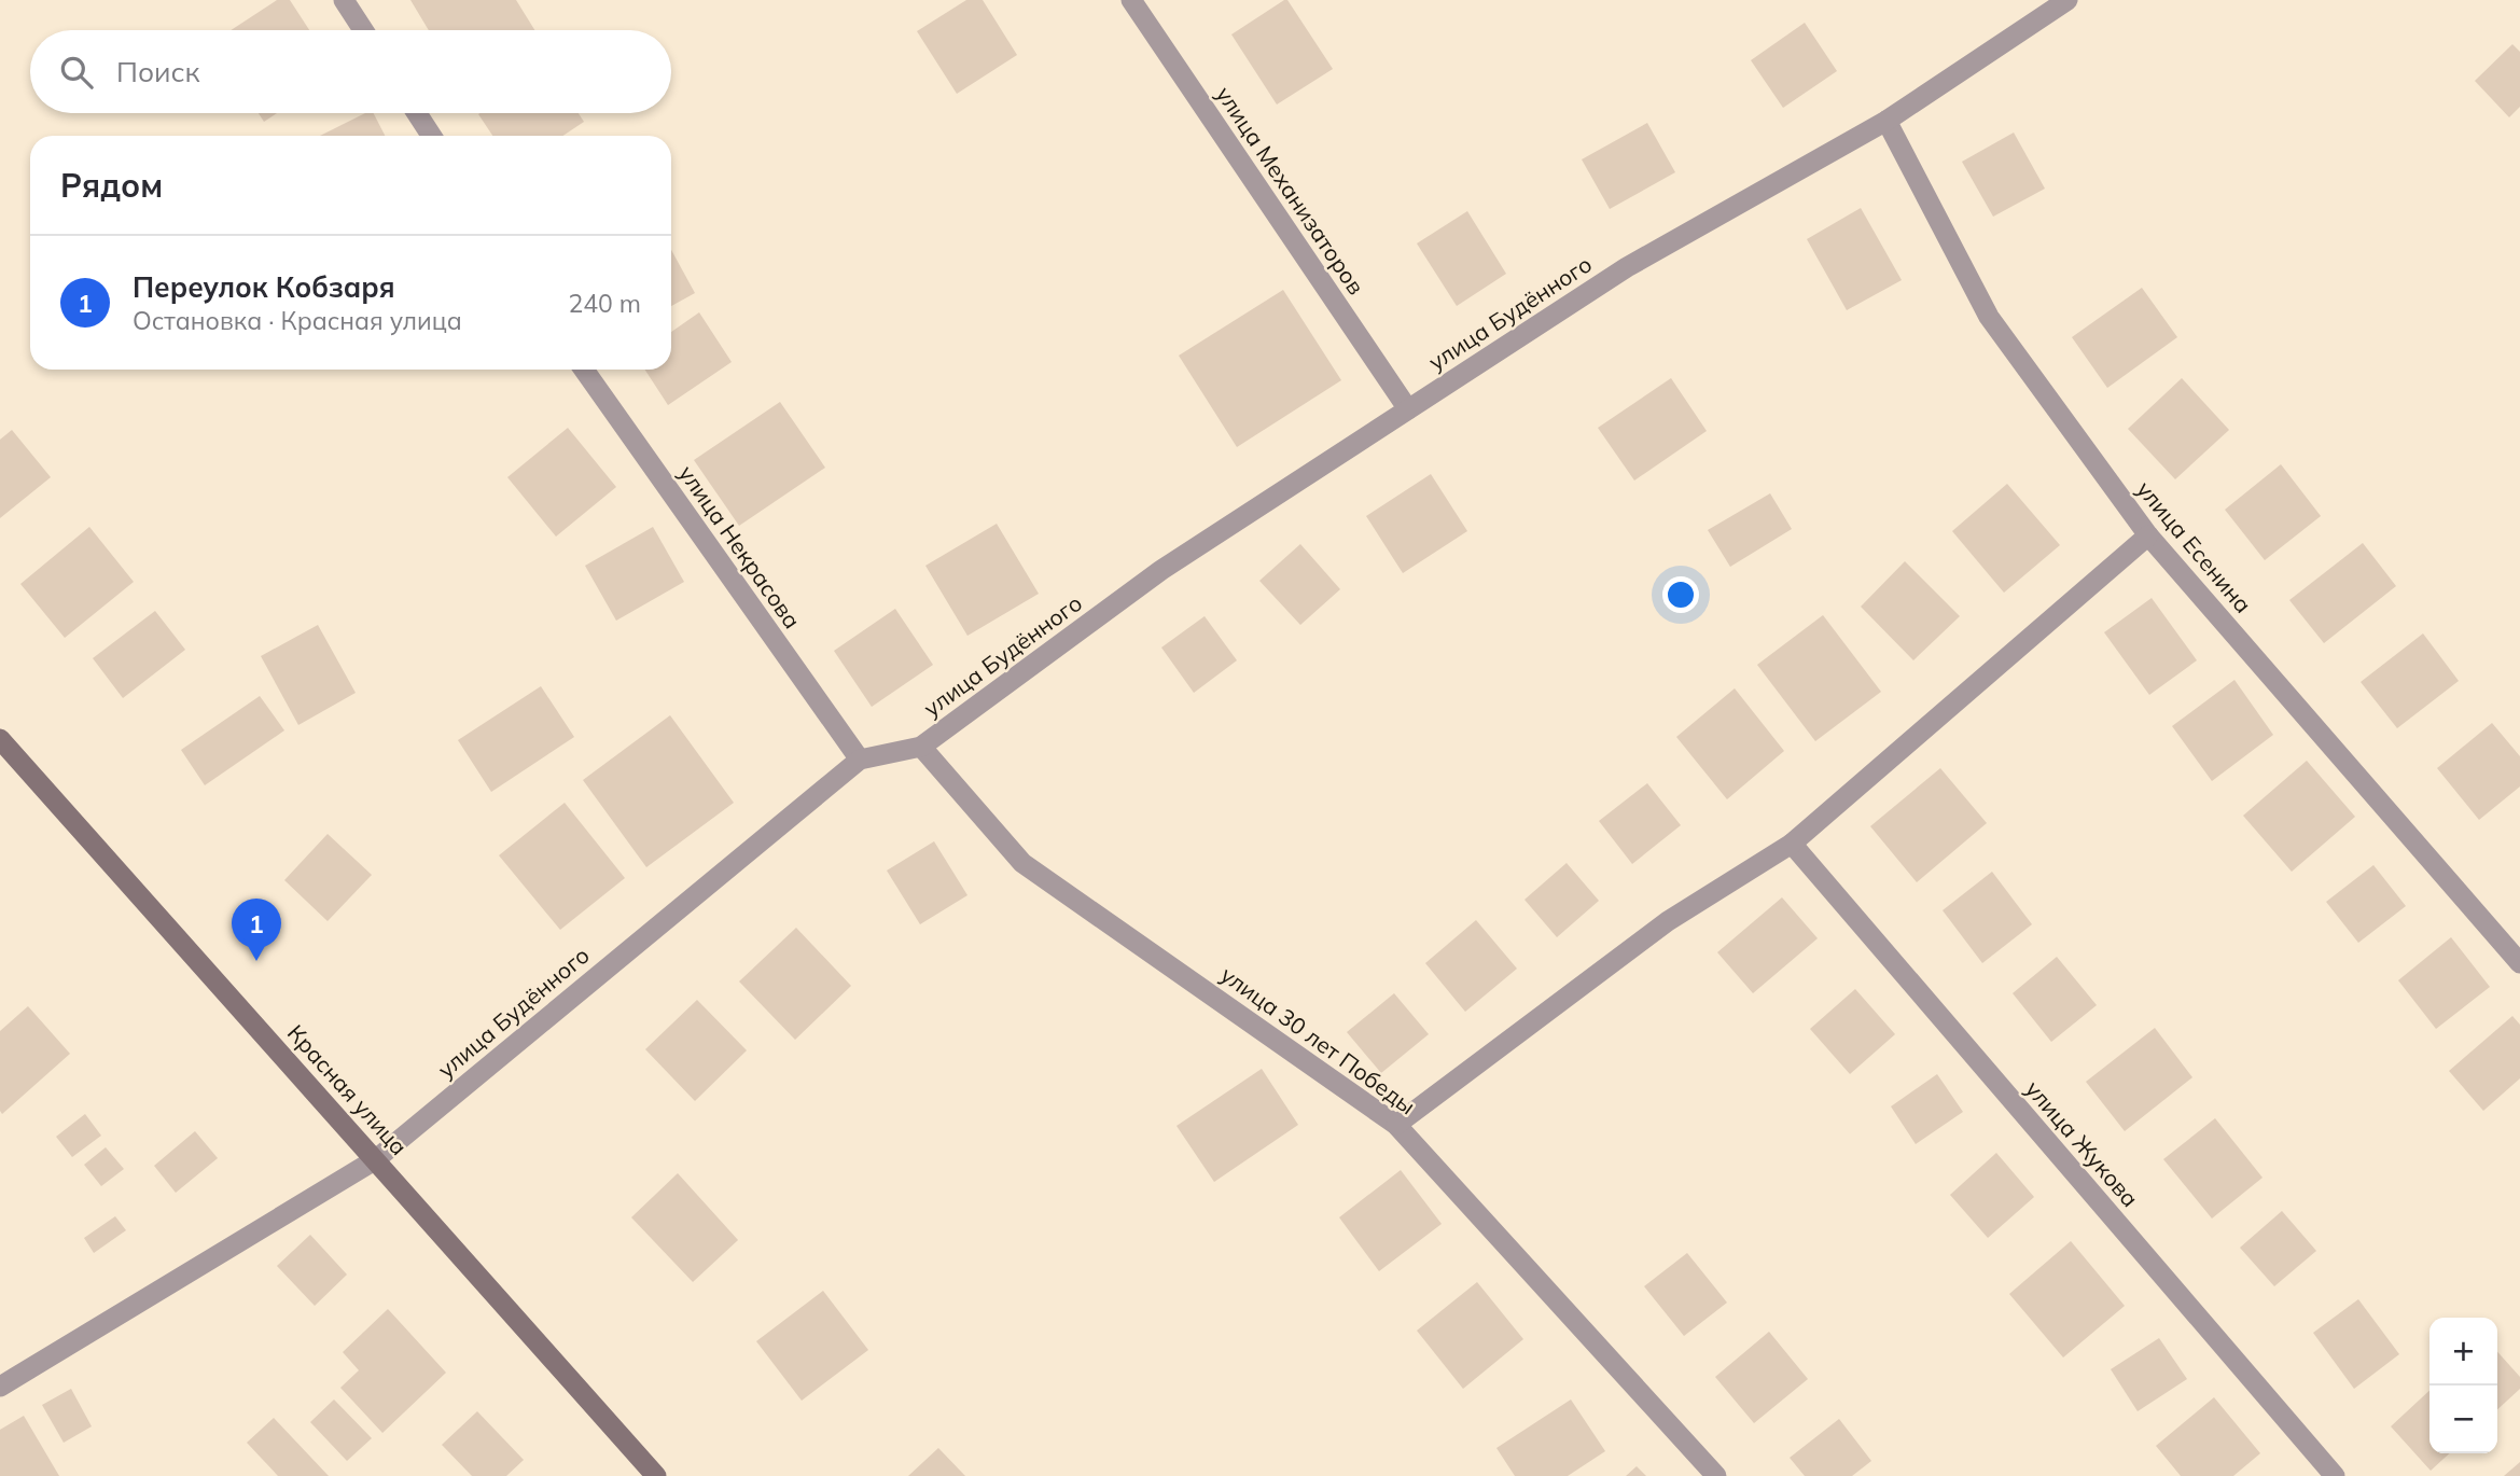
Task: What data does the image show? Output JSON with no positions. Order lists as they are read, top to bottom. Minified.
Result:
{"streets":{"main road":["Красная улица"],"street":["улица Механизаторов","улица Будённого","улица Некрасова","улица Есенина","улица 30 лет Победы","улица Жукова"]},"crossings":[["улица Механизаторов","улица Будённого"],["улица Будённого","улица Некрасова"],["улица Будённого","улица Есенина"],["улица Будённого","улица 30 лет Победы"],["улица Будённого","Красная улица"]],"page":{"search":"Поиск","heading":"Рядом","list":[{"mark":"1","name":"Переулок Кобзаря","note":"Остановка · Красная улица","value":"240 m"}],"pins":"1","map_buttons":["+","−"]}}
